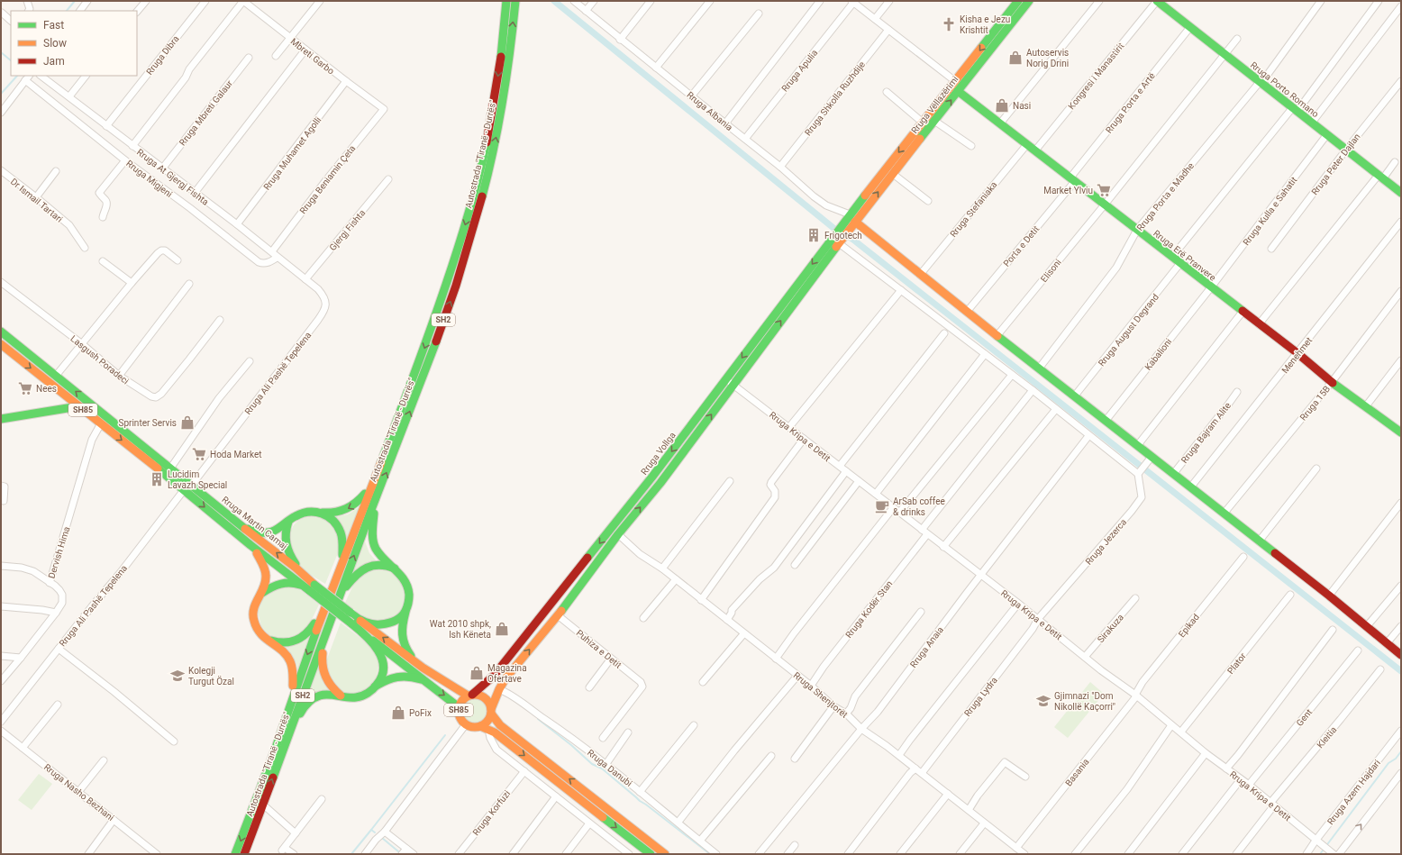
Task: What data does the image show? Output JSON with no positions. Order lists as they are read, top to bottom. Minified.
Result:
{"streets":{"main road":["Rruga Porto Romano","Rruga Vëllazërimi","Autostrada \"Tiranë - Durrës\"","Rruga Erë Pranvere","SH2","SH85","Rruga Vollga","Rruga Martin Camaj"],"street":["Rruga Dibra","Mbreti Garbo","Rruga Apulia","Kongresi i Manastirit","Rruga Shkolla Ruzhdije","Rruga Porta e Artë","Rruga Albania","Rruga Mbreti Galaur","Rruga Muhamet Agolli","Rruga Peter Dajlan","Rruga At Gjergj Fishta","Rruga Migjeni","Rruga Beniamin Çeta","Rruga Porta e Madhe","Dr Ismail Tartari","Rruga Stefaniaka","Rruga Kulla e Sahatit","Gjergj Fishta","Porta e Detit","Elisoni","Rruga August Degrand","Kabalioni","Menehmet","Lasgush Poradeci","Rruga Ali Pashë Tepelena","Rruga 15B","Rruga Bajram Alite","Rruga Kripa e Detit","Rruga Jezerca","Dervish Hima","Rruga Kodër Stan","Epikad","Sirakuza","Rruga Anaia","Puhiza e Detit","Plator","Rruga Shenjtorët","Rruga Lydra","Gent","Kleitia","Rruga Danubi","Basania","Rruga Nasho Bezhani","Rruga Azem Hajdari","Rruga Korfuzi"]},"crossings":[["Rruga Dibra","Rruga At Gjergj Fishta"],["Mbreti Garbo","Rruga Muhamet Agolli"],["Mbreti Garbo","Rruga Beniamin Çeta"],["Rruga Apulia","Rruga Albania"],["Kongresi i Manastirit","Rruga Porto Romano"],["Kongresi i Manastirit","Rruga Erë Pranvere"],["Rruga Porto Romano","Rruga Porta e Artë"],["Rruga Porto Romano","Rruga Peter Dajlan"],["Rruga Porto Romano","Rruga Porta e Madhe"],["Rruga Porto Romano","Rruga Kulla e Sahatit"],["Rruga Shkolla Ruzhdije","Rruga Albania"],["Rruga Porta e Artë","Porta e Detit"],["Rruga Porta e Artë","Rruga Erë Pranvere"],["Rruga Vëllazërimi","Rruga Albania"],["Rruga Vëllazërimi","Rruga Erë Pranvere"],["Rruga Vëllazërimi","Rruga Vollga"],["Rruga Albania","Rruga Vollga"],["Rruga Mbreti Galaur","Rruga At Gjergj Fishta"],["Rruga Muhamet Agolli","Rruga At Gjergj Fishta"],["Rruga At Gjergj Fishta","Rruga Migjeni"],["Rruga At Gjergj Fishta","Rruga Beniamin Çeta"],["Rruga At Gjergj Fishta","Gjergj Fishta"],["Rruga At Gjergj Fishta","Rruga Ali Pashë Tepelena"],["Rruga Porta e Madhe","Rruga Erë Pranvere"],["Rruga Stefaniaka","Rruga Erë Pranvere"],["Rruga Kulla e Sahatit","Rruga Erë Pranvere"],["Rruga Kulla e Sahatit","Kabalioni"],["Gjergj Fishta","Rruga Ali Pashë Tepelena"],["Porta e Detit","Rruga Erë Pranvere"],["Rruga Erë Pranvere","Elisoni"],["Rruga Erë Pranvere","Rruga August Degrand"],["Rruga Erë Pranvere","Kabalioni"],["Rruga Erë Pranvere","Menehmet"],["Rruga Erë Pranvere","Rruga 15B"],["Rruga Ali Pashë Tepelena","Rruga Martin Camaj"],["SH85","Rruga Vollga"],["SH85","Rruga Martin Camaj"],["Rruga Kripa e Detit","Rruga Vollga"],["Rruga Kripa e Detit","Rruga Jezerca"],["Rruga Kripa e Detit","Rruga Kodër Stan"],["Rruga Kripa e Detit","Epikad"],["Rruga Kripa e Detit","Sirakuza"],["Rruga Kripa e Detit","Rruga Anaia"],["Rruga Kripa e Detit","Plator"],["Rruga Kripa e Detit","Rruga Lydra"],["Rruga Kripa e Detit","Gent"],["Rruga Kripa e Detit","Kleitia"],["Rruga Kripa e Detit","Basania"],["Rruga Kripa e Detit","Rruga Azem Hajdari"],["Rruga Vollga","Rruga Martin Camaj"],["Rruga Martin Camaj","Dervish Hima"],["Rruga Jezerca","Rruga Lydra"],["Rruga Kodër Stan","Rruga Shenjtorët"],["Epikad","Basania"],["Rruga Anaia","Rruga Shenjtorët"],["Rruga Shenjtorët","Rruga Lydra"],["Rruga Shenjtorët","Basania"]],"places":{"church":["Kisha e Jezu Krishtit"],"shop":["Autoservis Norig Drini","Nasi","Sprinter Servis","Wat 2010 shpk, Ish Këneta","Magazina Ofertave","PoFix"],"supermarket":["Market Ylviu","Nees","Hoda Market"],"building":["Frigotech","Lucidim Lavazh Special"],"cafe":["ArSab coffee & drinks"],"school or university":["Kolegji Turgut Özal","Gjimnazi \"Dom Nikollë Kaçorri\""]},"legend":["Fast","Slow","Jam"]}
